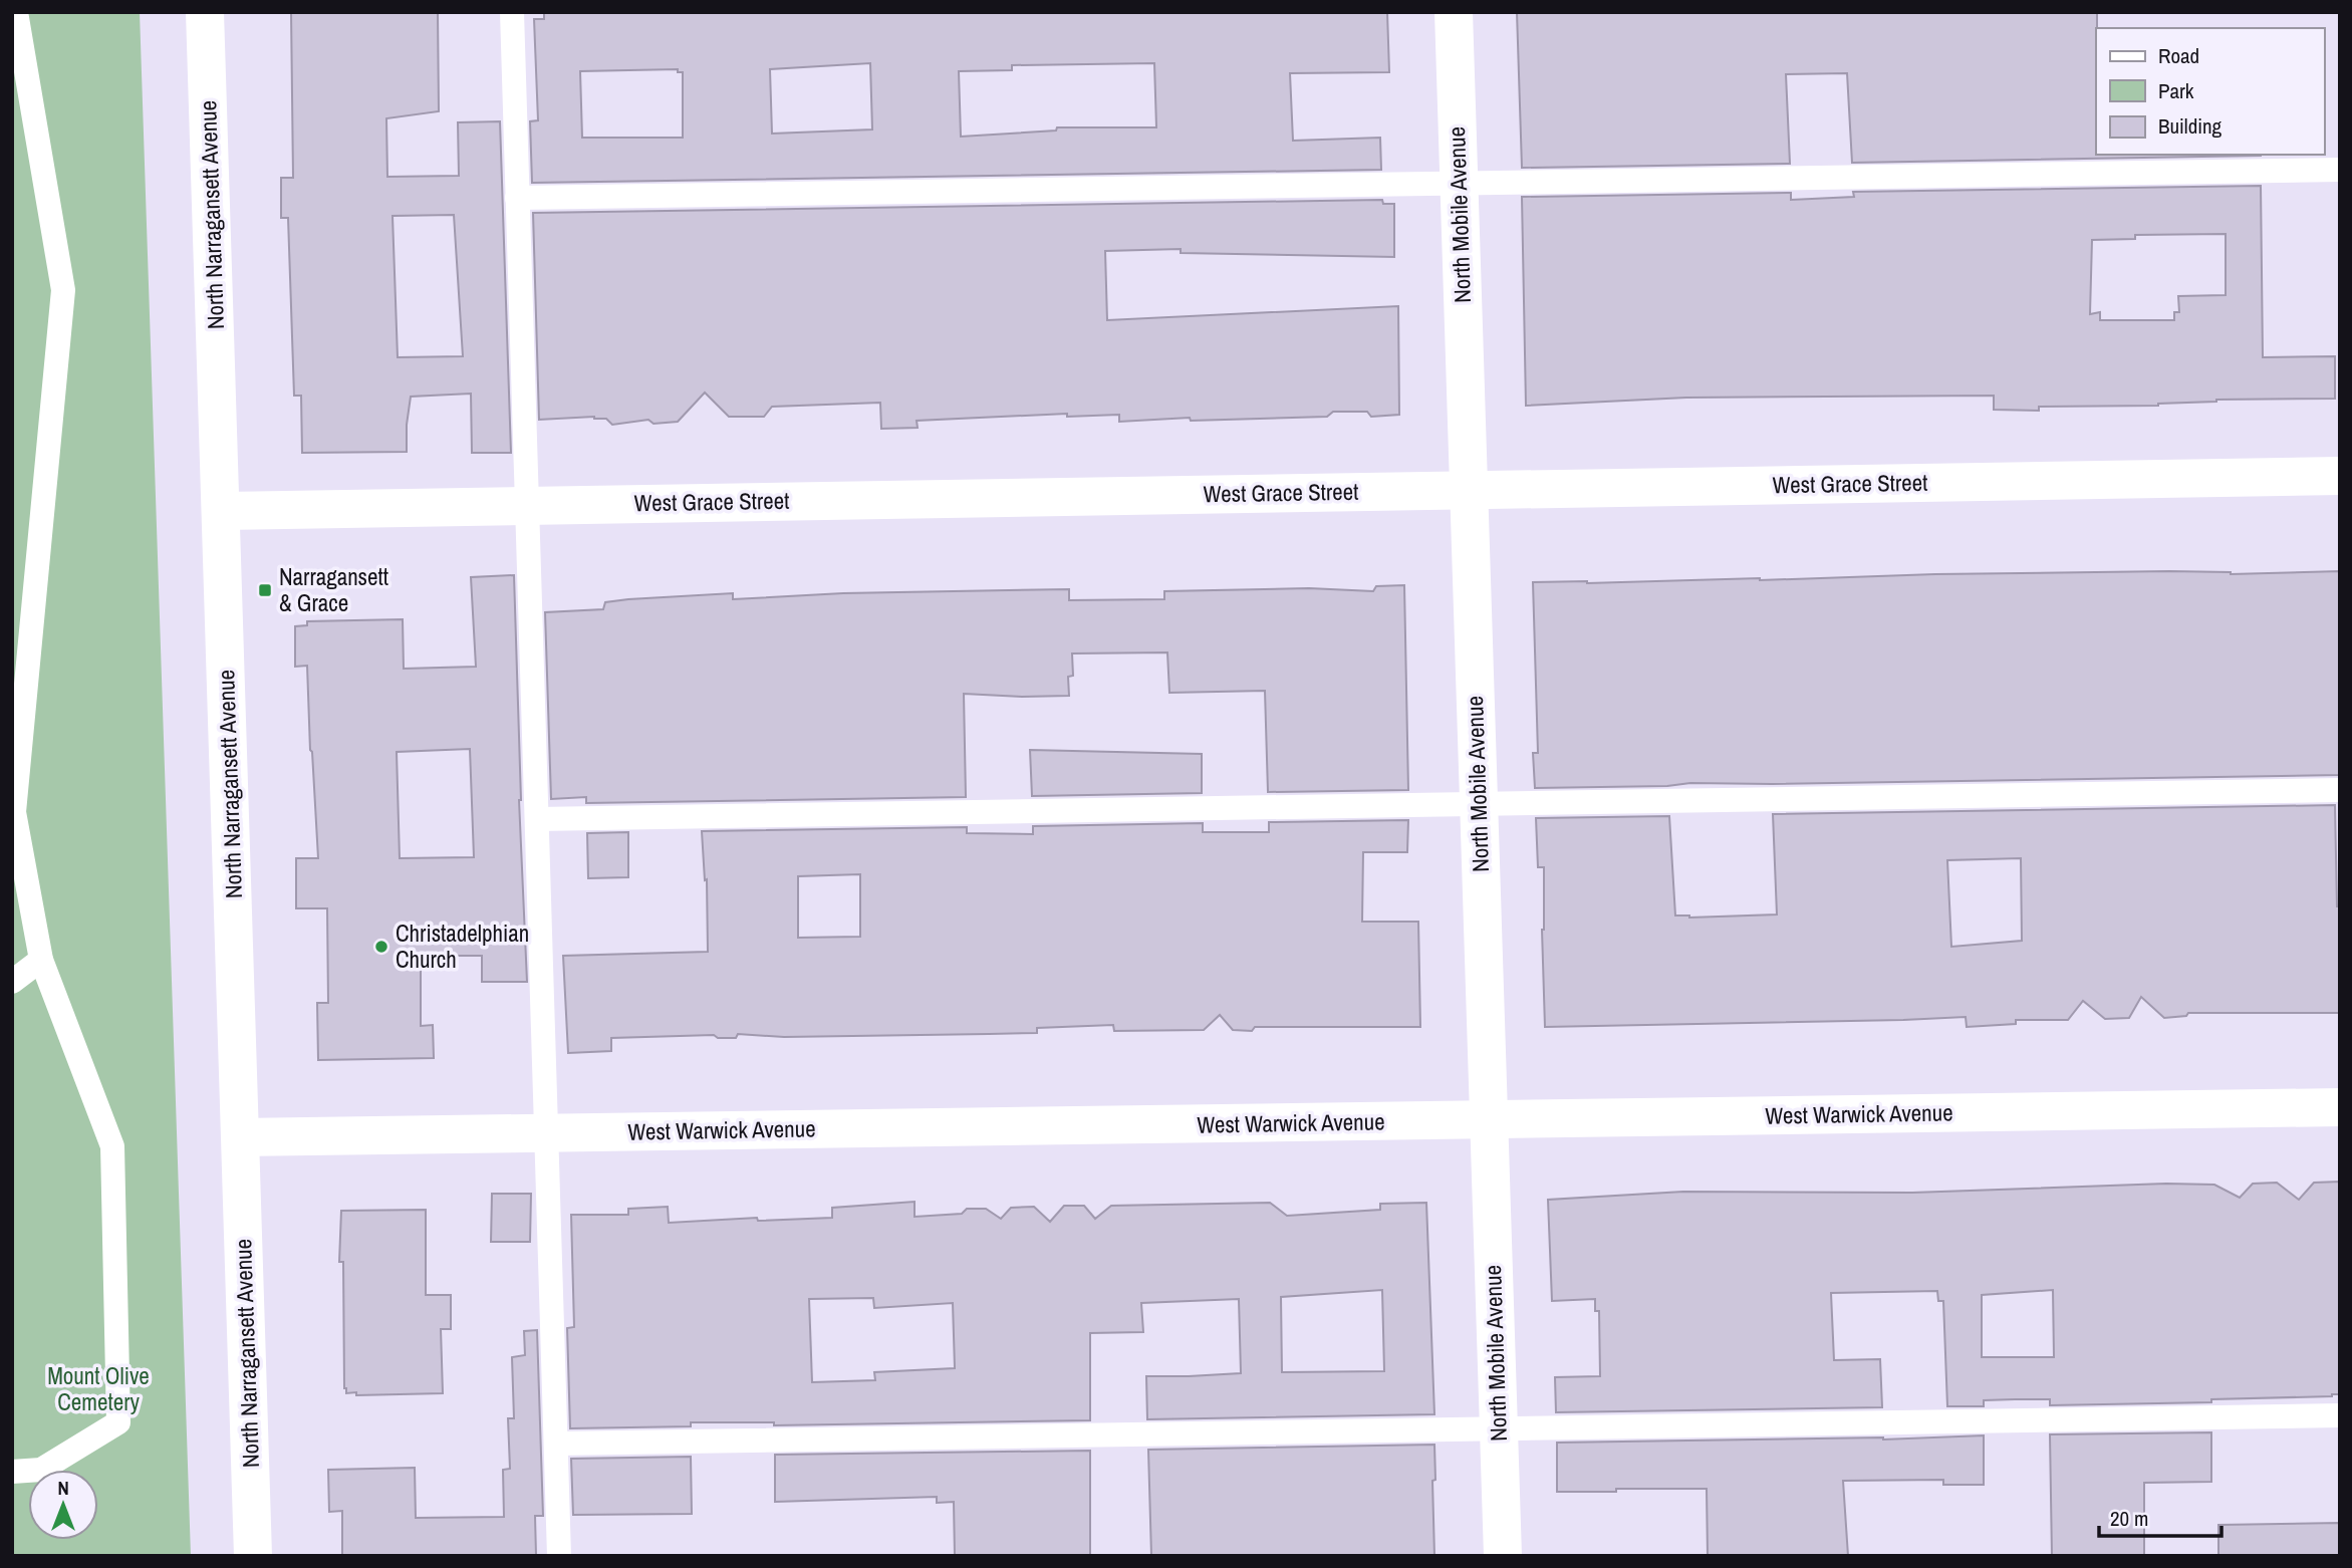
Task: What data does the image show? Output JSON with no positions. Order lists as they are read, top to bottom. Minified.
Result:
{"streets":{"street":["North Narragansett Avenue","North Mobile Avenue","West Grace Street","West Warwick Avenue"]},"crossings":[["North Narragansett Avenue","West Grace Street"],["North Narragansett Avenue","West Warwick Avenue"],["North Mobile Avenue","West Grace Street"],["North Mobile Avenue","West Warwick Avenue"]],"parks":["Mount Olive Cemetery"],"places":{"transit":["Narragansett & Grace"],"other":["Christadelphian Church"]},"legend":["Road","Park","Building"],"scale_bar":"20 m","north":"top"}
